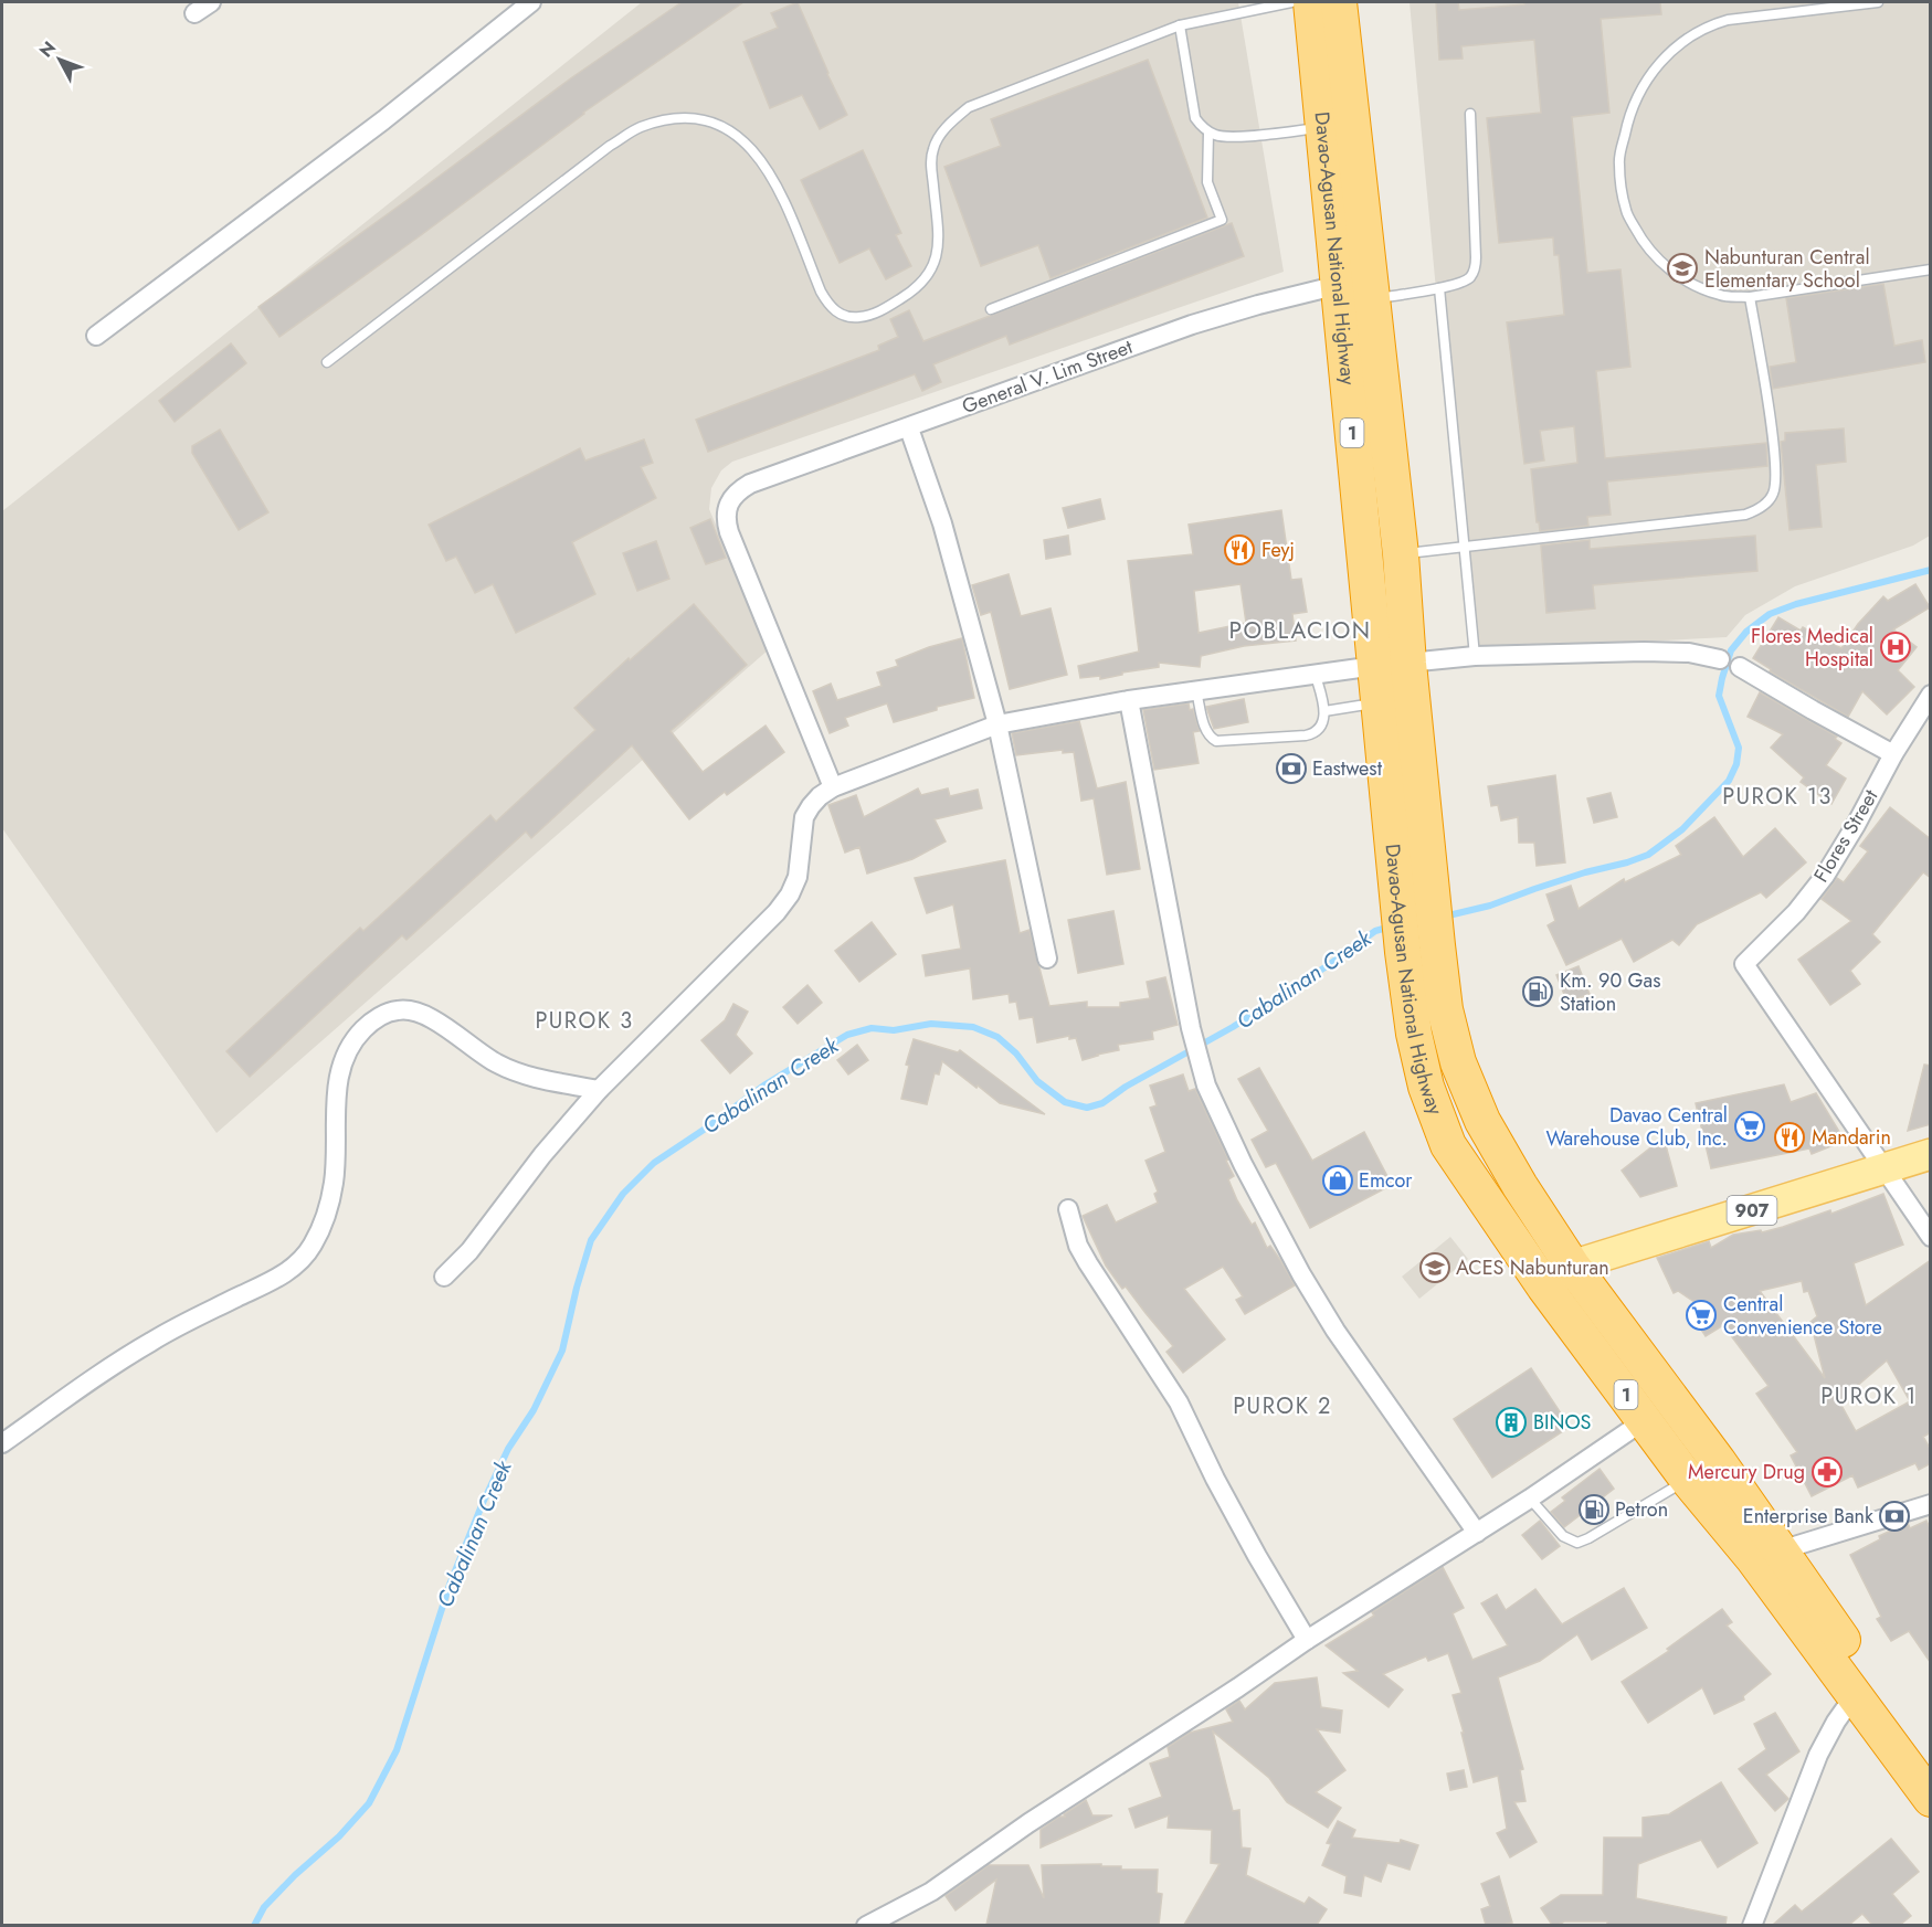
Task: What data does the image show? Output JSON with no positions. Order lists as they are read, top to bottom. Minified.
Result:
{"streets":{"highway":["Davao-Agusan National Highway","1"],"main road":["907"],"street":["General V. Lim Street","Flores Street"]},"crossings":[["Davao-Agusan National Highway","General V. Lim Street"],["Davao-Agusan National Highway","907"],["Flores Street","907"]],"districts":["POBLACION","PUROK 13","PUROK 3","PUROK 1","PUROK 2"],"water":["Cabalinan Creek"],"places":{"school or university":["Nabunturan Central Elementary School","ACES Nabunturan"],"restaurant":["Feyj","Mandarin"],"hospital":["Flores Medical Hospital"],"bank":["Eastwest","Enterprise Bank"],"fuel station":["Km. 90 Gas Station","Petron"],"supermarket":["Davao Central Warehouse Club, Inc.","Central Convenience Store"],"shop":["Emcor"],"building":["BINOS"],"pharmacy":["Mercury Drug"]},"north":"top left"}
